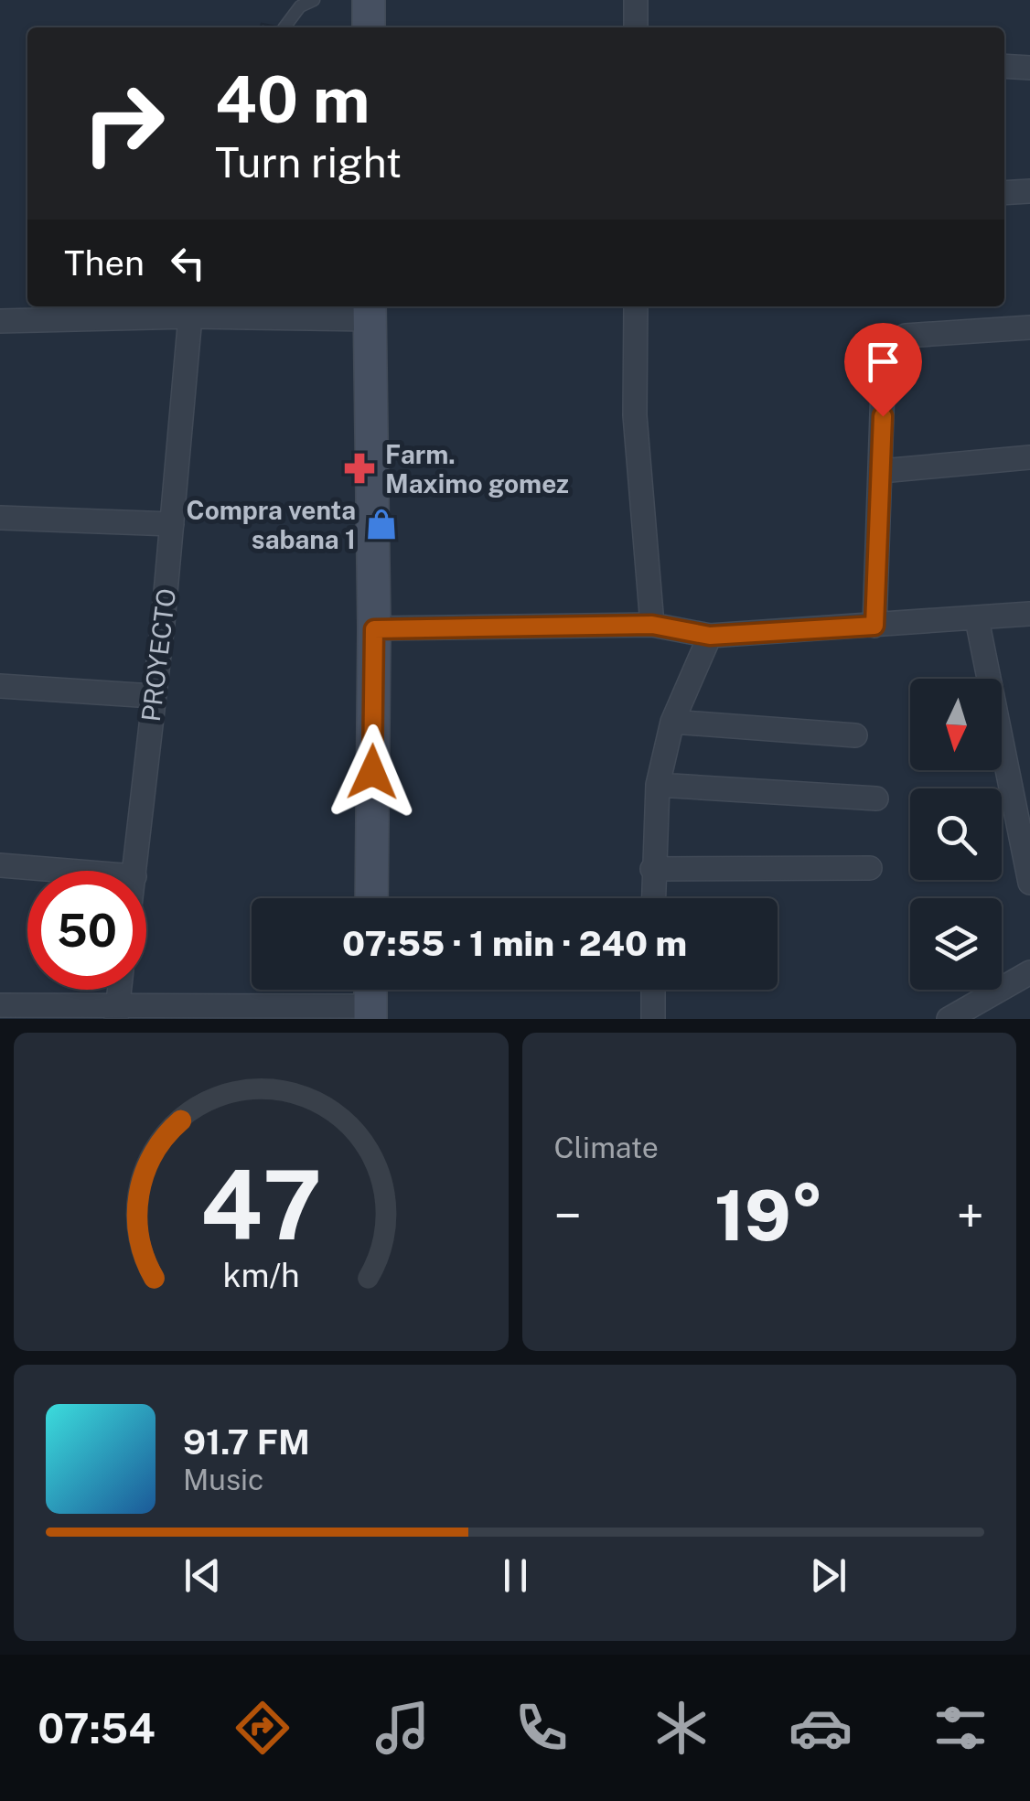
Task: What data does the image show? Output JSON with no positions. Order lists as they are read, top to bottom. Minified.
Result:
{"streets":{"street":["PROYECTO"]},"places":{"pharmacy":["Farm. Maximo gomez"],"shop":["Compra venta sabana 1"]},"north":"bottom","page":{"turn":["40 m","Turn right"],"then":"Then","limit":"50","trip":"07:55 · 1 min · 240 m","tile":"Climate","heat":["−","19°","+"],"song":["91.7 FM","Music"],"tabs":"07:54","gauge":["47","km/h"]}}
